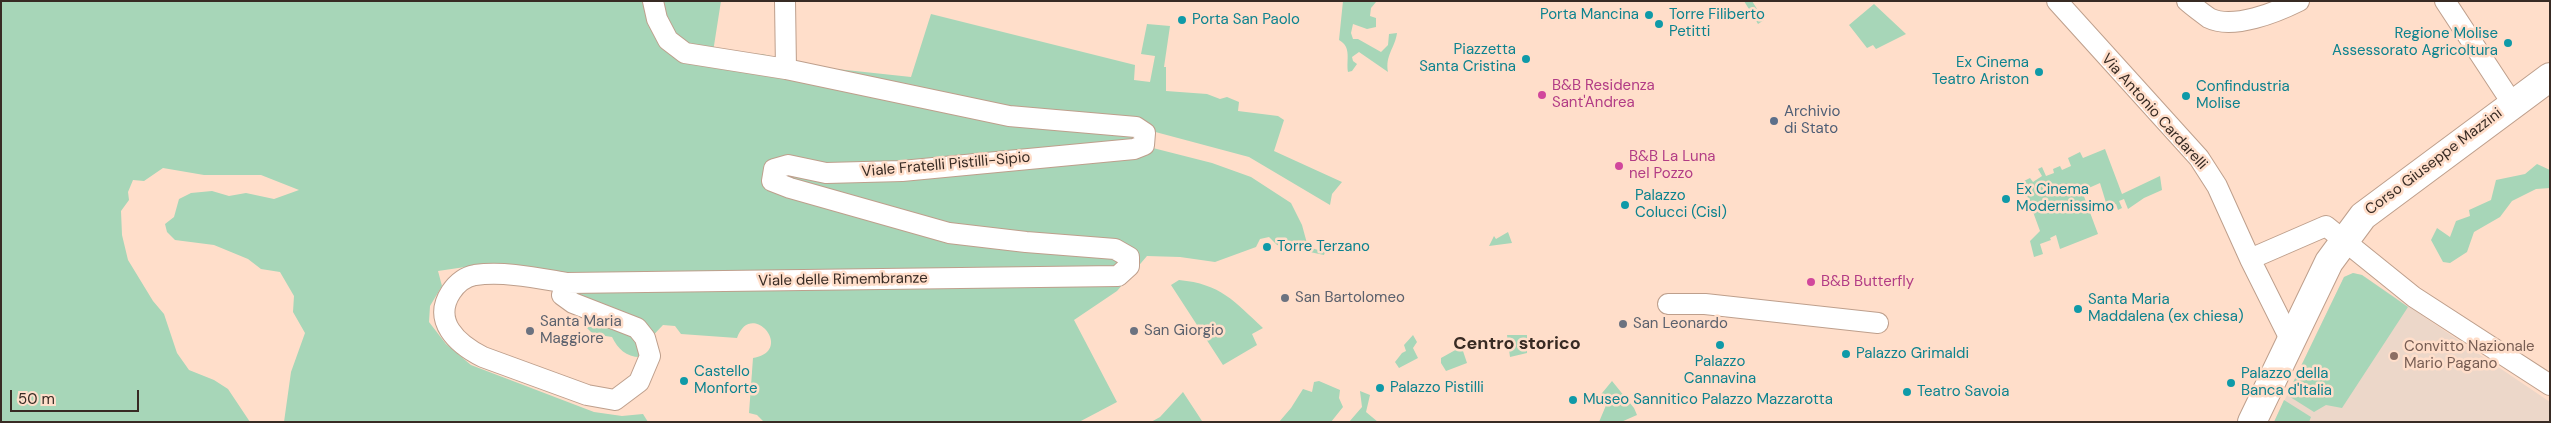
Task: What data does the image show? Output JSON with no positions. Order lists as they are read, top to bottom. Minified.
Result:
{"streets":{"main road":["Corso Giuseppe Mazzini"],"street":["Via Antonio Cardarelli","Viale Fratelli Pistilli-Sipio","Viale delle Rimembranze"]},"crossings":[["Via Antonio Cardarelli","Corso Giuseppe Mazzini"],["Viale Fratelli Pistilli-Sipio","Viale delle Rimembranze"]],"districts":["Centro storico"],"places":["Porta Mancina","Porta San Paolo","Torre Filiberto Petitti","Regione Molise Assessorato Agricoltura","Piazzetta Santa Cristina","Ex Cinema Teatro Ariston","B&B Residenza Sant'Andrea","Confindustria Molise","Archivio di Stato","B&B La Luna nel Pozzo","Ex Cinema Modernissimo","Palazzo Colucci (Cisl)","Torre Terzano","B&B Butterfly","San Bartolomeo","Santa Maria Maddalena (ex chiesa)","San Leonardo","Santa Maria Maggiore","San Giorgio","Palazzo Cannavina","Palazzo Grimaldi","Convitto Nazionale Mario Pagano","Castello Monforte","Palazzo della Banca d'Italia","Palazzo Pistilli","Teatro Savoia","Museo Sannitico Palazzo Mazzarotta"],"scale_bar":"50 m"}
